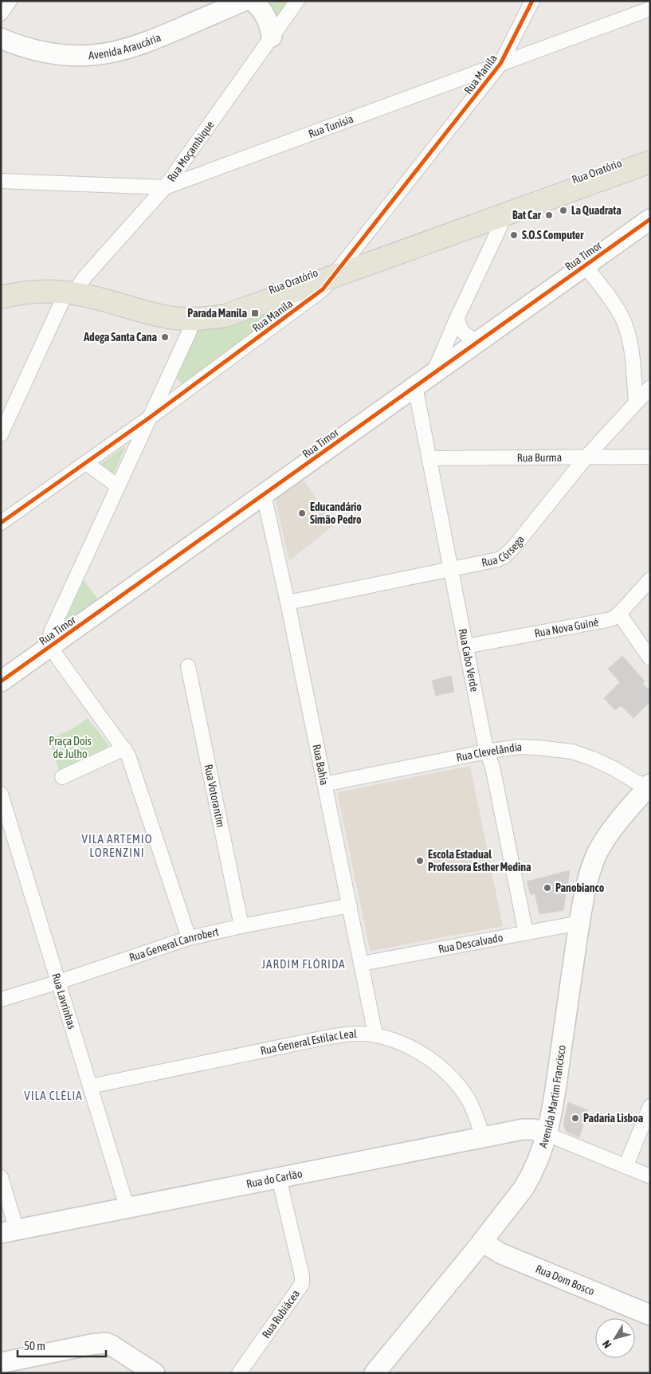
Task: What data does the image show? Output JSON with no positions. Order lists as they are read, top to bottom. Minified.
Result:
{"streets":{"main road":["Rua Oratório"],"street":["Avenida Araucária","Rua Manila","Rua Tunísia","Rua Moçambique","Rua Timor","Rua Burma","Rua Córsega","Rua Nova Guiné","Rua Cabo Verde","Rua Clevelândia","Rua Bahia","Rua Votorantim","Rua Descalvado","Rua General Canrobert","Rua Lavrinhas","Rua General Estilac Leal","Avenida Martim Francisco","Rua do Carlão","Rua Dom Bosco","Rua Rubiácea"]},"crossings":[["Rua Manila","Rua Tunísia"],["Rua Manila","Rua Oratório"],["Rua Tunísia","Rua Moçambique"],["Rua Moçambique","Rua Oratório"],["Rua Timor","Rua Cabo Verde"],["Rua Timor","Rua Bahia"],["Rua Burma","Rua Córsega"],["Rua Burma","Rua Cabo Verde"],["Rua Córsega","Rua Cabo Verde"],["Rua Córsega","Rua Bahia"],["Rua Nova Guiné","Rua Cabo Verde"],["Rua Cabo Verde","Rua Clevelândia"],["Rua Cabo Verde","Rua Descalvado"],["Rua Clevelândia","Rua Bahia"],["Rua Clevelândia","Avenida Martim Francisco"],["Rua Bahia","Rua Descalvado"],["Rua Bahia","Rua General Canrobert"],["Rua Bahia","Rua General Estilac Leal"],["Rua Votorantim","Rua General Canrobert"],["Rua Descalvado","Avenida Martim Francisco"],["Rua General Canrobert","Rua Lavrinhas"],["Rua Lavrinhas","Rua General Estilac Leal"],["Rua Lavrinhas","Rua do Carlão"],["Rua General Estilac Leal","Rua do Carlão"],["Avenida Martim Francisco","Rua do Carlão"],["Avenida Martim Francisco","Rua Dom Bosco"],["Rua do Carlão","Rua Rubiácea"]],"districts":["VILA ARTEMIO LORENZINI","JARDIM FLÓRIDA","VILA CLÉLIA"],"parks":["Praça Dois de Julho"],"places":{"other":["La Quadrata","Bat Car","S.O.S Computer","Adega Santa Cana","Educandário Simão Pedro","Escola Estadual Professora Esther Medina","Panobianco","Padaria Lisboa"],"transit":["Parada Manila"]},"scale_bar":"50 m","north":"bottom left"}
